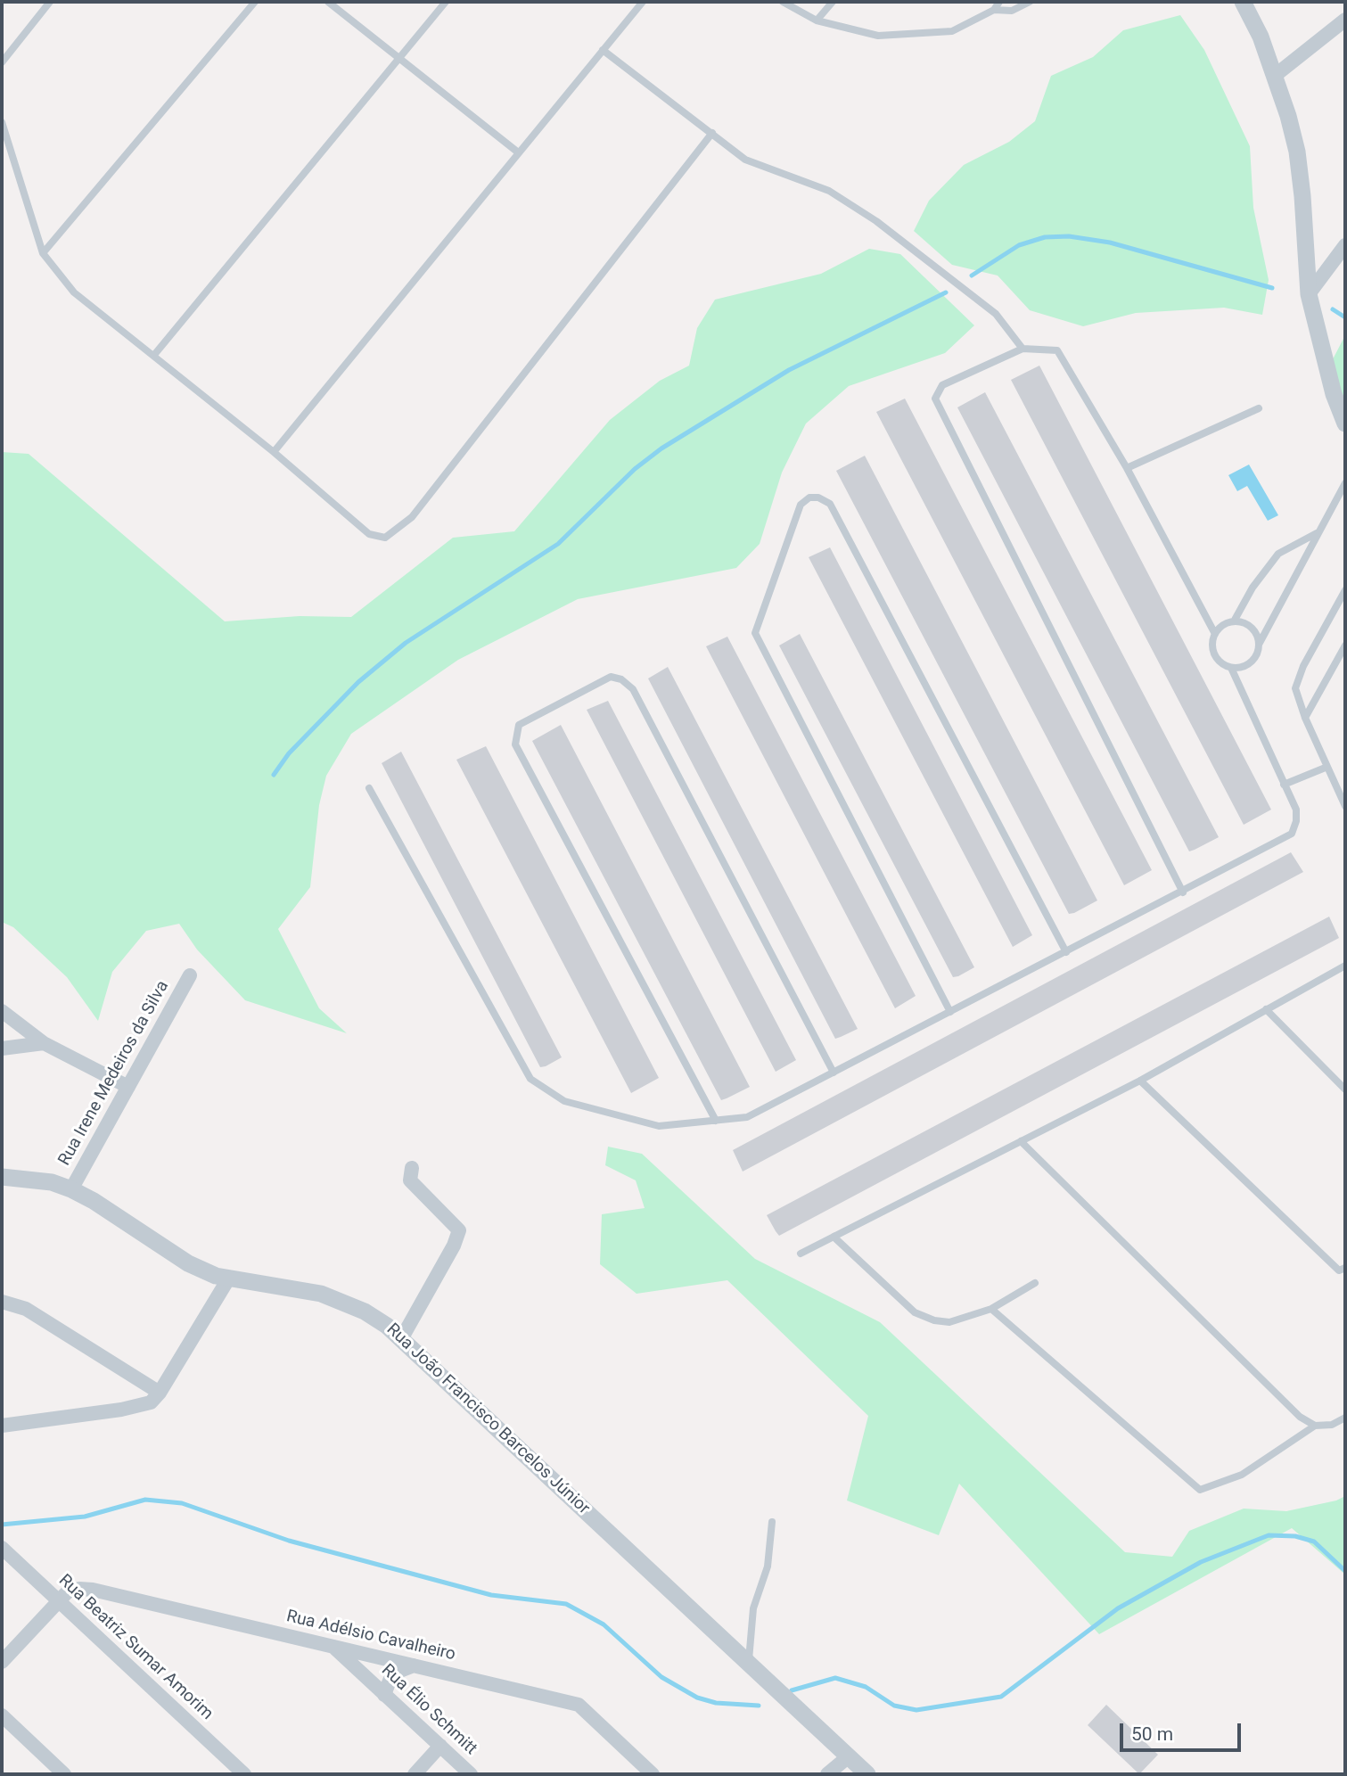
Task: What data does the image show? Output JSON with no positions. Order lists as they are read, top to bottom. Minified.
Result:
{"streets":{"street":["Rua Irene Medeiros da Silva","Rua João Francisco Barcelos Júnior","Rua Adélsio Cavalheiro","Rua Beatriz Sumar Amorim","Rua Élio Schmitt"]},"crossings":[["Rua Irene Medeiros da Silva","Rua João Francisco Barcelos Júnior"],["Rua Adélsio Cavalheiro","Rua Beatriz Sumar Amorim"],["Rua Adélsio Cavalheiro","Rua Élio Schmitt"]],"scale_bar":"50 m"}
